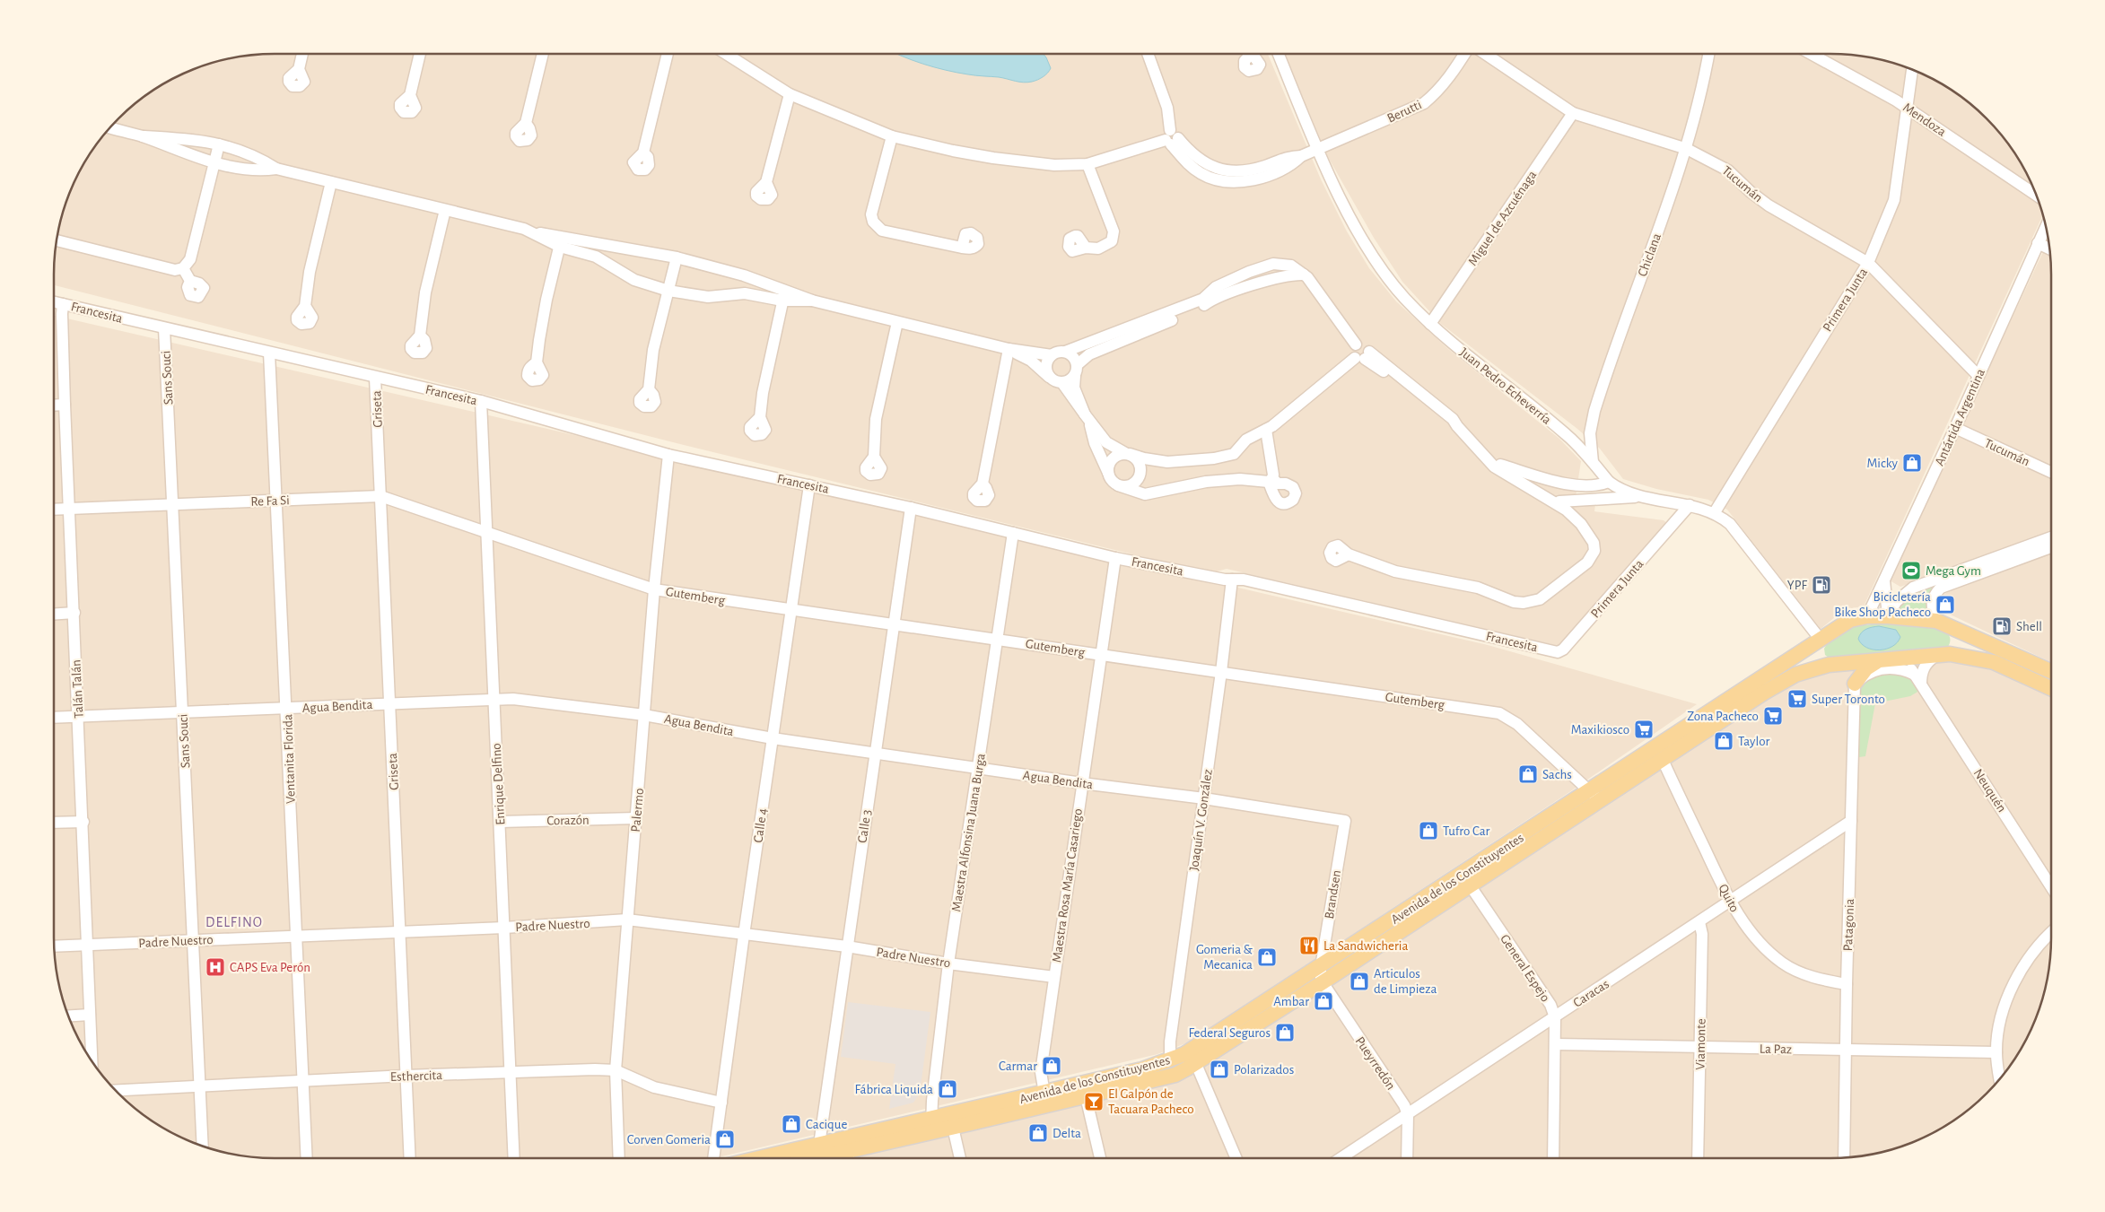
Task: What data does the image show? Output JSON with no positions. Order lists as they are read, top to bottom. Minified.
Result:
{"streets":{"main road":["Avenida de los Constituyentes"],"street":["Berutti","Mendoza","Tucumán","Miguel de Azcuénaga","Chiclana","Primera Junta","Francesita","Sans Souci","Juan Pedro Echeverría","Griseta","Antártida Argentina","Re Fa Si","Gutemberg","Talán Talán","Agua Bendita","Ventanita Florida","Enrique Delfino","Neuquén","Palermo","Corazón","Joaquín V. González","Calle 4","Calle 3","Maestra Alfonsina Juana Burga","Maestra Rosa María Casariego","Brandsen","Quito","Padre Nuestro","Patagonia","General Espejo","Caracas","Viamonte","La Paz","Pueyrredón","Esthercita"]},"crossings":[["Berutti","Juan Pedro Echeverría"],["Mendoza","Primera Junta"],["Tucumán","Miguel de Azcuénaga"],["Tucumán","Chiclana"],["Tucumán","Primera Junta"],["Tucumán","Antártida Argentina"],["Miguel de Azcuénaga","Juan Pedro Echeverría"],["Chiclana","Juan Pedro Echeverría"],["Primera Junta","Francesita"],["Primera Junta","Juan Pedro Echeverría"],["Francesita","Sans Souci"],["Francesita","Griseta"],["Francesita","Talán Talán"],["Francesita","Ventanita Florida"],["Francesita","Enrique Delfino"],["Francesita","Palermo"],["Francesita","Joaquín V. González"],["Francesita","Calle 4"],["Francesita","Calle 3"],["Francesita","Maestra Alfonsina Juana Burga"],["Francesita","Maestra Rosa María Casariego"],["Sans Souci","Re Fa Si"],["Sans Souci","Agua Bendita"],["Sans Souci","Padre Nuestro"],["Sans Souci","Esthercita"],["Juan Pedro Echeverría","Avenida de los Constituyentes"],["Griseta","Re Fa Si"],["Griseta","Agua Bendita"],["Griseta","Padre Nuestro"],["Griseta","Esthercita"],["Antártida Argentina","Avenida de los Constituyentes"],["Re Fa Si","Gutemberg"],["Re Fa Si","Talán Talán"],["Re Fa Si","Ventanita Florida"],["Re Fa Si","Enrique Delfino"],["Gutemberg","Enrique Delfino"],["Gutemberg","Palermo"],["Gutemberg","Joaquín V. González"],["Gutemberg","Calle 4"],["Gutemberg","Calle 3"],["Gutemberg","Maestra Alfonsina Juana Burga"],["Gutemberg","Avenida de los Constituyentes"],["Gutemberg","Maestra Rosa María Casariego"],["Talán Talán","Agua Bendita"],["Talán Talán","Padre Nuestro"],["Agua Bendita","Ventanita Florida"],["Agua Bendita","Enrique Delfino"],["Agua Bendita","Palermo"],["Agua Bendita","Joaquín V. González"],["Agua Bendita","Calle 4"],["Agua Bendita","Calle 3"],["Agua Bendita","Maestra Alfonsina Juana Burga"],["Agua Bendita","Maestra Rosa María Casariego"],["Agua Bendita","Brandsen"],["Ventanita Florida","Padre Nuestro"],["Ventanita Florida","Esthercita"],["Enrique Delfino","Corazón"],["Enrique Delfino","Padre Nuestro"],["Enrique Delfino","Esthercita"],["Neuquén","Avenida de los Constituyentes"],["Palermo","Corazón"],["Palermo","Padre Nuestro"],["Palermo","Esthercita"],["Joaquín V. González","Avenida de los Constituyentes"],["Calle 4","Padre Nuestro"],["Calle 4","Esthercita"],["Calle 3","Avenida de los Constituyentes"],["Calle 3","Padre Nuestro"],["Maestra Alfonsina Juana Burga","Avenida de los Constituyentes"],["Maestra Alfonsina Juana Burga","Padre Nuestro"],["Avenida de los Constituyentes","Maestra Rosa María Casariego"],["Avenida de los Constituyentes","Brandsen"],["Avenida de los Constituyentes","Quito"],["Avenida de los Constituyentes","General Espejo"],["Avenida de los Constituyentes","Pueyrredón"],["Maestra Rosa María Casariego","Padre Nuestro"],["Brandsen","Pueyrredón"],["Quito","Patagonia"],["Quito","Caracas"],["Patagonia","Caracas"],["Patagonia","La Paz"],["General Espejo","Caracas"],["General Espejo","La Paz"],["Caracas","Viamonte"],["Caracas","Pueyrredón"],["Viamonte","La Paz"]],"districts":["DELFINO"],"places":{"shop":["Micky","Bicicletería Bike Shop Pacheco","Taylor","Sachs","Tufro Car","Gomeria & Mecanica","Articulos de Limpieza","Ambar","Federal Seguros","Carmar","Polarizados","Fábrica Liquida","Cacique","Delta","Corven Gomeria"],"sports":["Mega Gym"],"fuel station":["YPF","Shell"],"supermarket":["Super Toronto","Zona Pacheco","Maxikiosco"],"restaurant":["La Sandwicheria"],"hospital":["CAPS Eva Perón"],"bar":["El Galpón de Tacuara Pacheco"]}}
